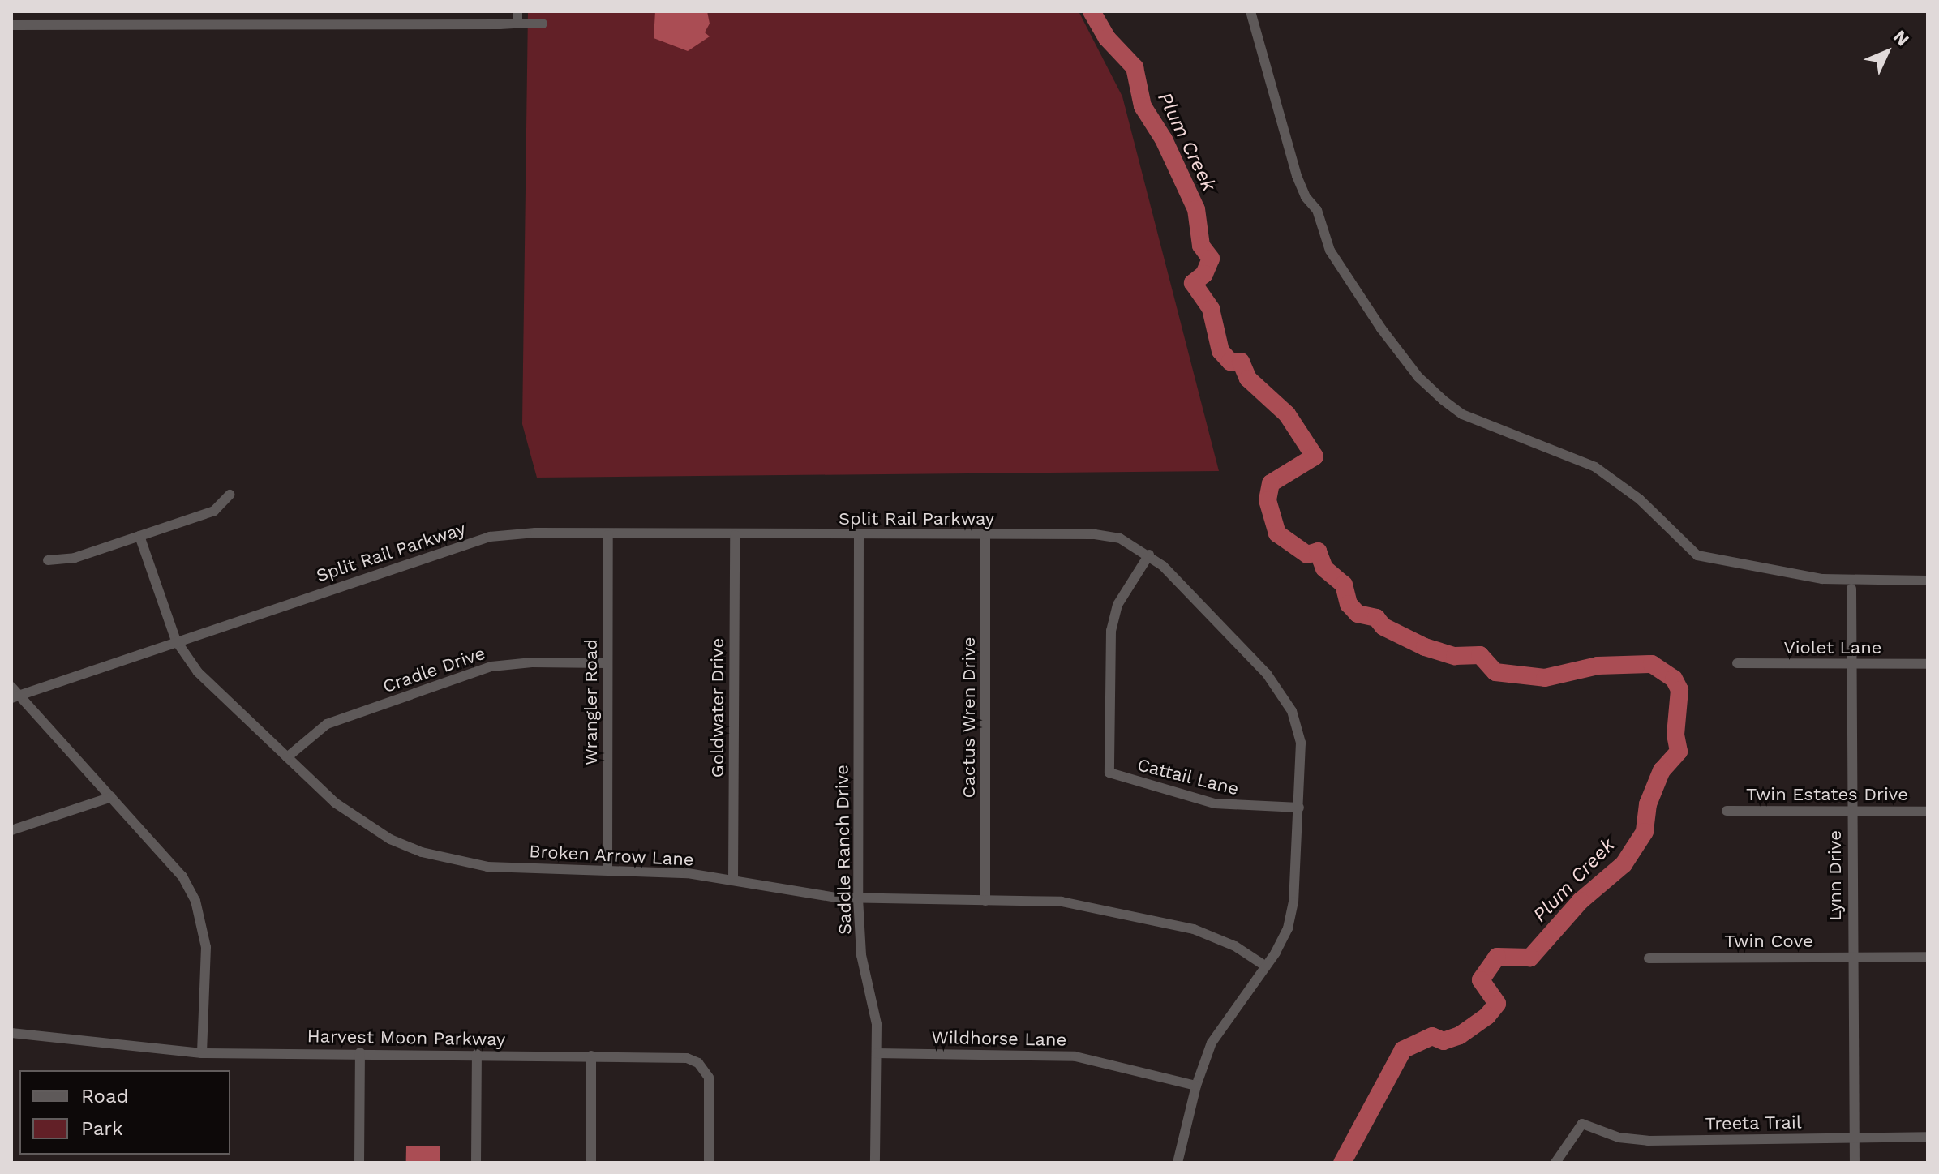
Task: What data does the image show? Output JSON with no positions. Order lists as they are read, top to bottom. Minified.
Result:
{"streets":{"street":["Split Rail Parkway","Violet Lane","Cradle Drive","Wrangler Road","Goldwater Drive","Cactus Wren Drive","Cattail Lane","Twin Estates Drive","Saddle Ranch Drive","Broken Arrow Lane","Lynn Drive","Twin Cove","Harvest Moon Parkway","Wildhorse Lane","Treeta Trail"]},"crossings":[["Split Rail Parkway","Wrangler Road"],["Split Rail Parkway","Goldwater Drive"],["Split Rail Parkway","Cactus Wren Drive"],["Split Rail Parkway","Cattail Lane"],["Split Rail Parkway","Saddle Ranch Drive"],["Split Rail Parkway","Broken Arrow Lane"],["Split Rail Parkway","Wildhorse Lane"],["Violet Lane","Lynn Drive"],["Cradle Drive","Wrangler Road"],["Cradle Drive","Broken Arrow Lane"],["Wrangler Road","Broken Arrow Lane"],["Goldwater Drive","Broken Arrow Lane"],["Cactus Wren Drive","Broken Arrow Lane"],["Twin Estates Drive","Lynn Drive"],["Saddle Ranch Drive","Broken Arrow Lane"],["Saddle Ranch Drive","Wildhorse Lane"],["Lynn Drive","Twin Cove"],["Lynn Drive","Treeta Trail"]],"water":["Plum Creek"],"legend":["Road","Park"],"north":"top right"}
